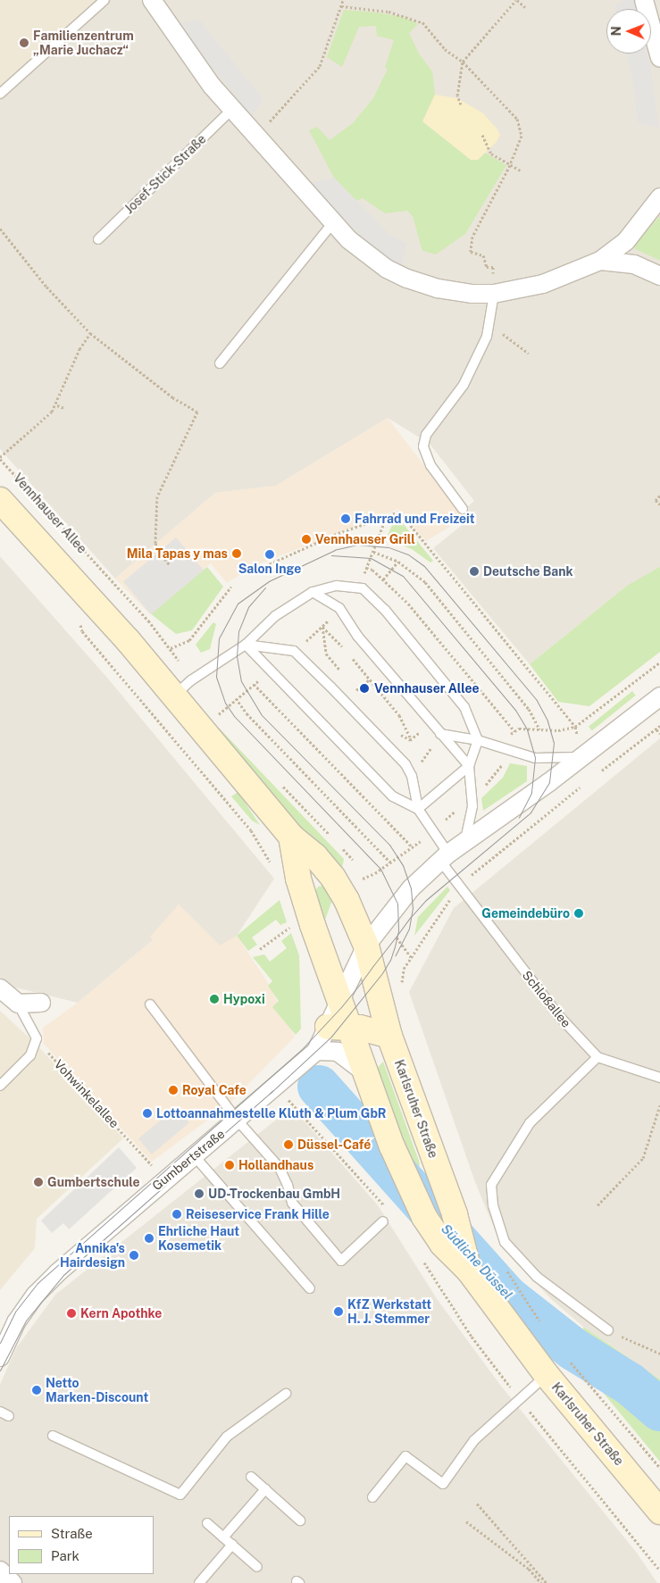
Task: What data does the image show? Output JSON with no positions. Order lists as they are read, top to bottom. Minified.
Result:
{"streets":{"main road":["Karlsruher Straße"],"street":["Gumbertstraße"],"lane":["Josef-Stick-Straße","Schloßallee"],"path":["Vennhauser Allee","Vohwinkelallee"]},"crossings":[["Vohwinkelallee","Gumbertstraße"],["Karlsruher Straße","Gumbertstraße"]],"water":["Südliche Düssel"],"places":["Familienzentrum „Marie Juchacz“","Fahrrad und Freizeit","Vennhauser Grill","Mila Tapas y mas","Salon Inge","Deutsche Bank","Vennhauser Allee","Gemeindebüro","Hypoxi","Royal Cafe","Lottoannahmestelle Kluth & Plum GbR","Düssel-Café","Hollandhaus","Gumbertschule","UD-Trockenbau GmbH","Reiseservice Frank Hille","Ehrliche Haut Kosemetik","Annika's Hairdesign","KfZ Werkstatt H. J. Stemmer","Kern Apothke","Netto Marken-Discount"],"legend":["Straße","Park"],"north":"left"}
